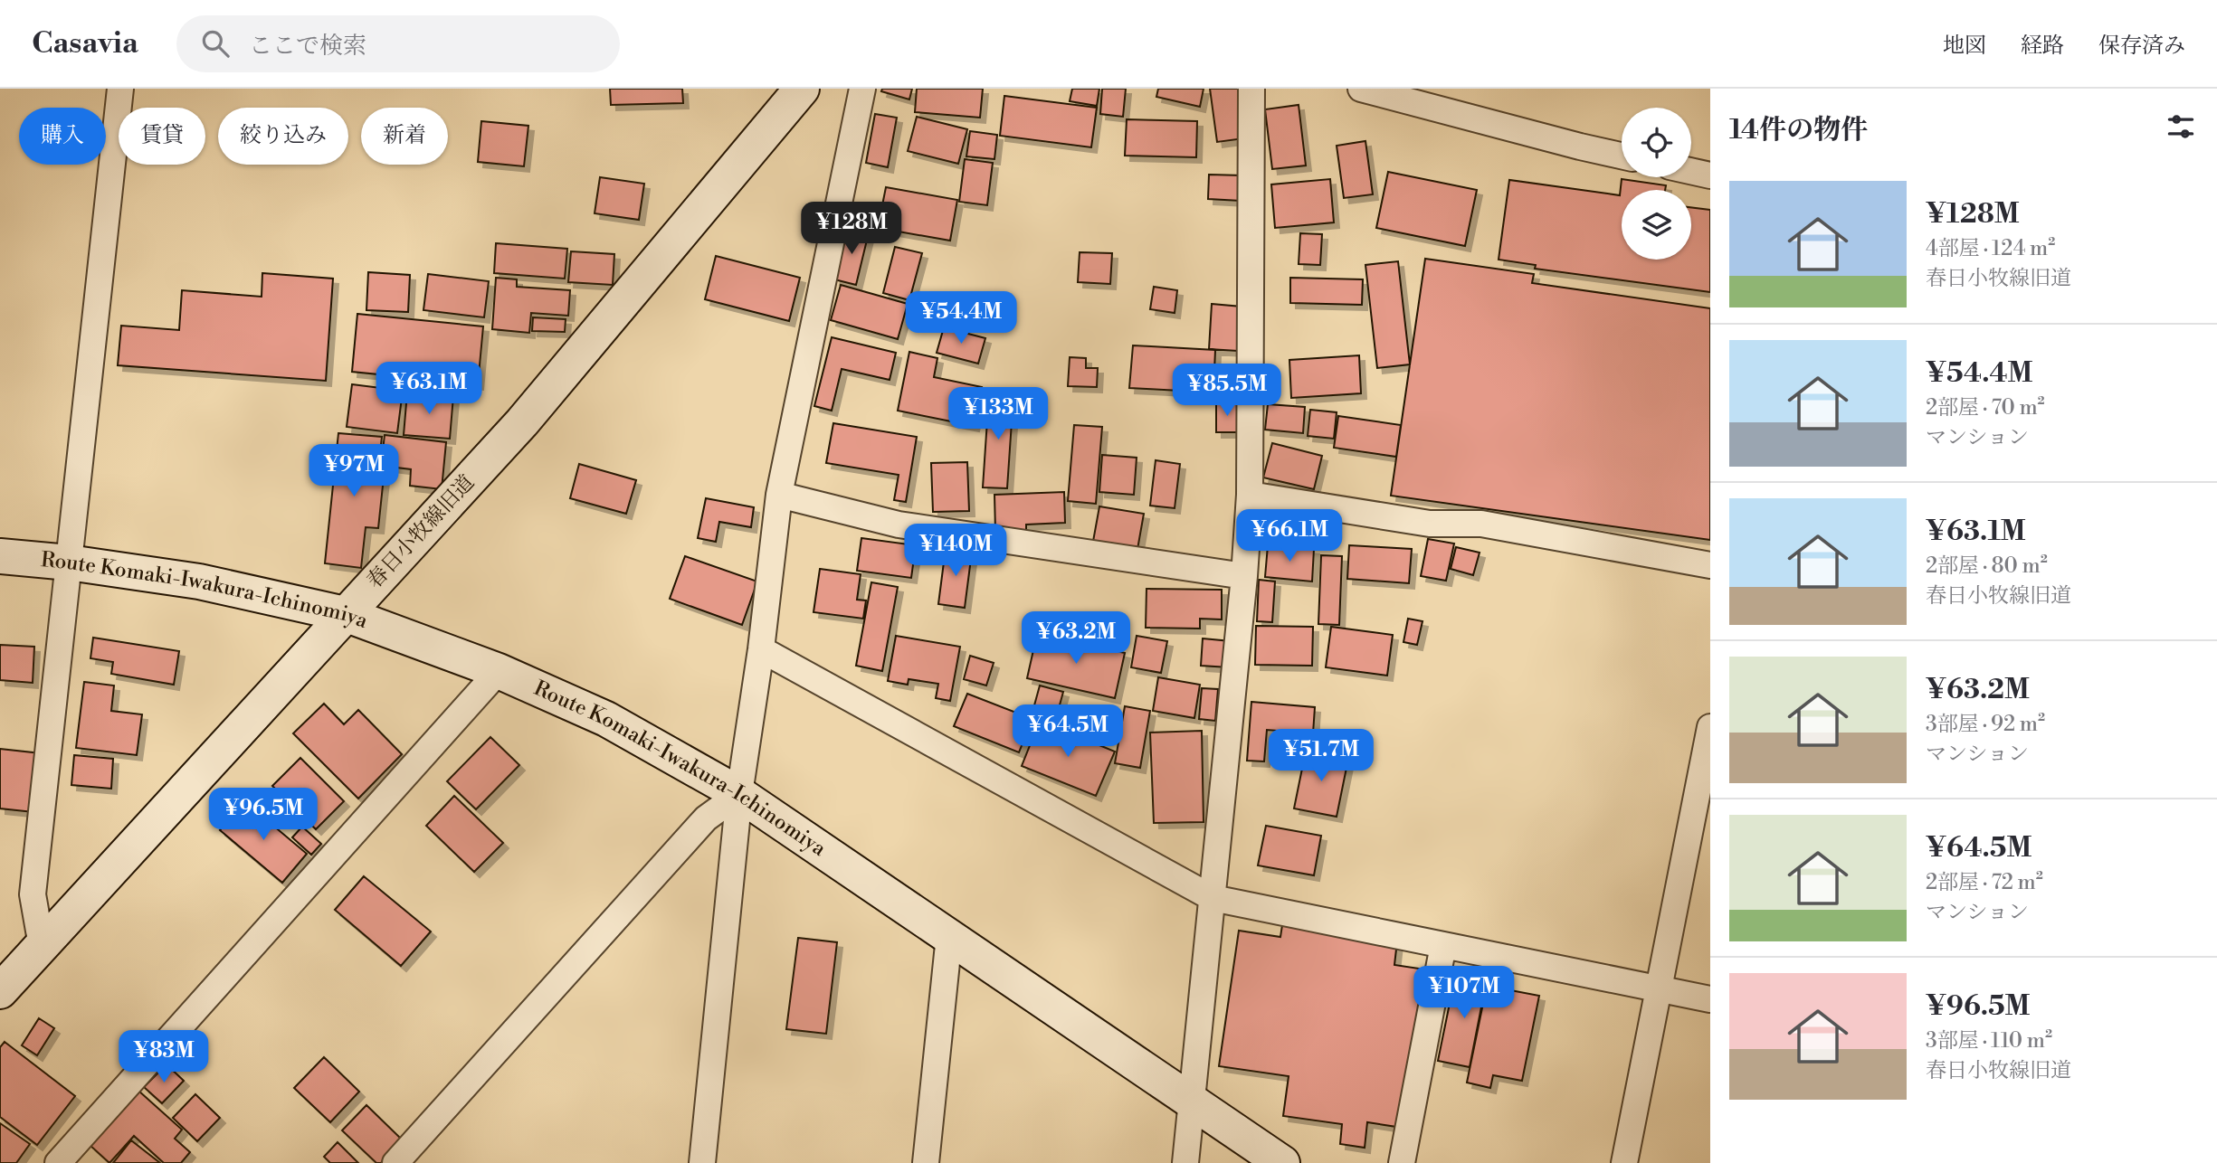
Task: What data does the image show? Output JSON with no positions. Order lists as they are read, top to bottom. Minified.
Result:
{"streets":{"main road":["春日小牧線旧道","Route Komaki-Iwakura-Ichinomiya"]},"crossings":[["春日小牧線旧道","Route Komaki-Iwakura-Ichinomiya"]],"page":{"header":"Casavia","search":"ここで検索","nav":["地図","経路","保存済み"],"heading":"14件の物件","chip":["購入","賃貸","絞り込み","新着"],"list":[{"name":"¥128M","note":"4部屋 · 124 m² · 春日小牧線旧道"},{"name":"¥54.4M","note":"2部屋 · 70 m² · マンション"},{"name":"¥63.1M","note":"2部屋 · 80 m² · 春日小牧線旧道"},{"name":"¥63.2M","note":"3部屋 · 92 m² · マンション"},{"name":"¥64.5M","note":"2部屋 · 72 m² · マンション"},{"name":"¥96.5M","note":"3部屋 · 110 m² · 春日小牧線旧道"}],"price":["¥128M","¥54.4M","¥63.1M","¥85.5M","¥133M","¥97M","¥66.1M","¥140M","¥63.2M","¥64.5M","¥51.7M","¥96.5M","¥107M","¥83M"]}}
